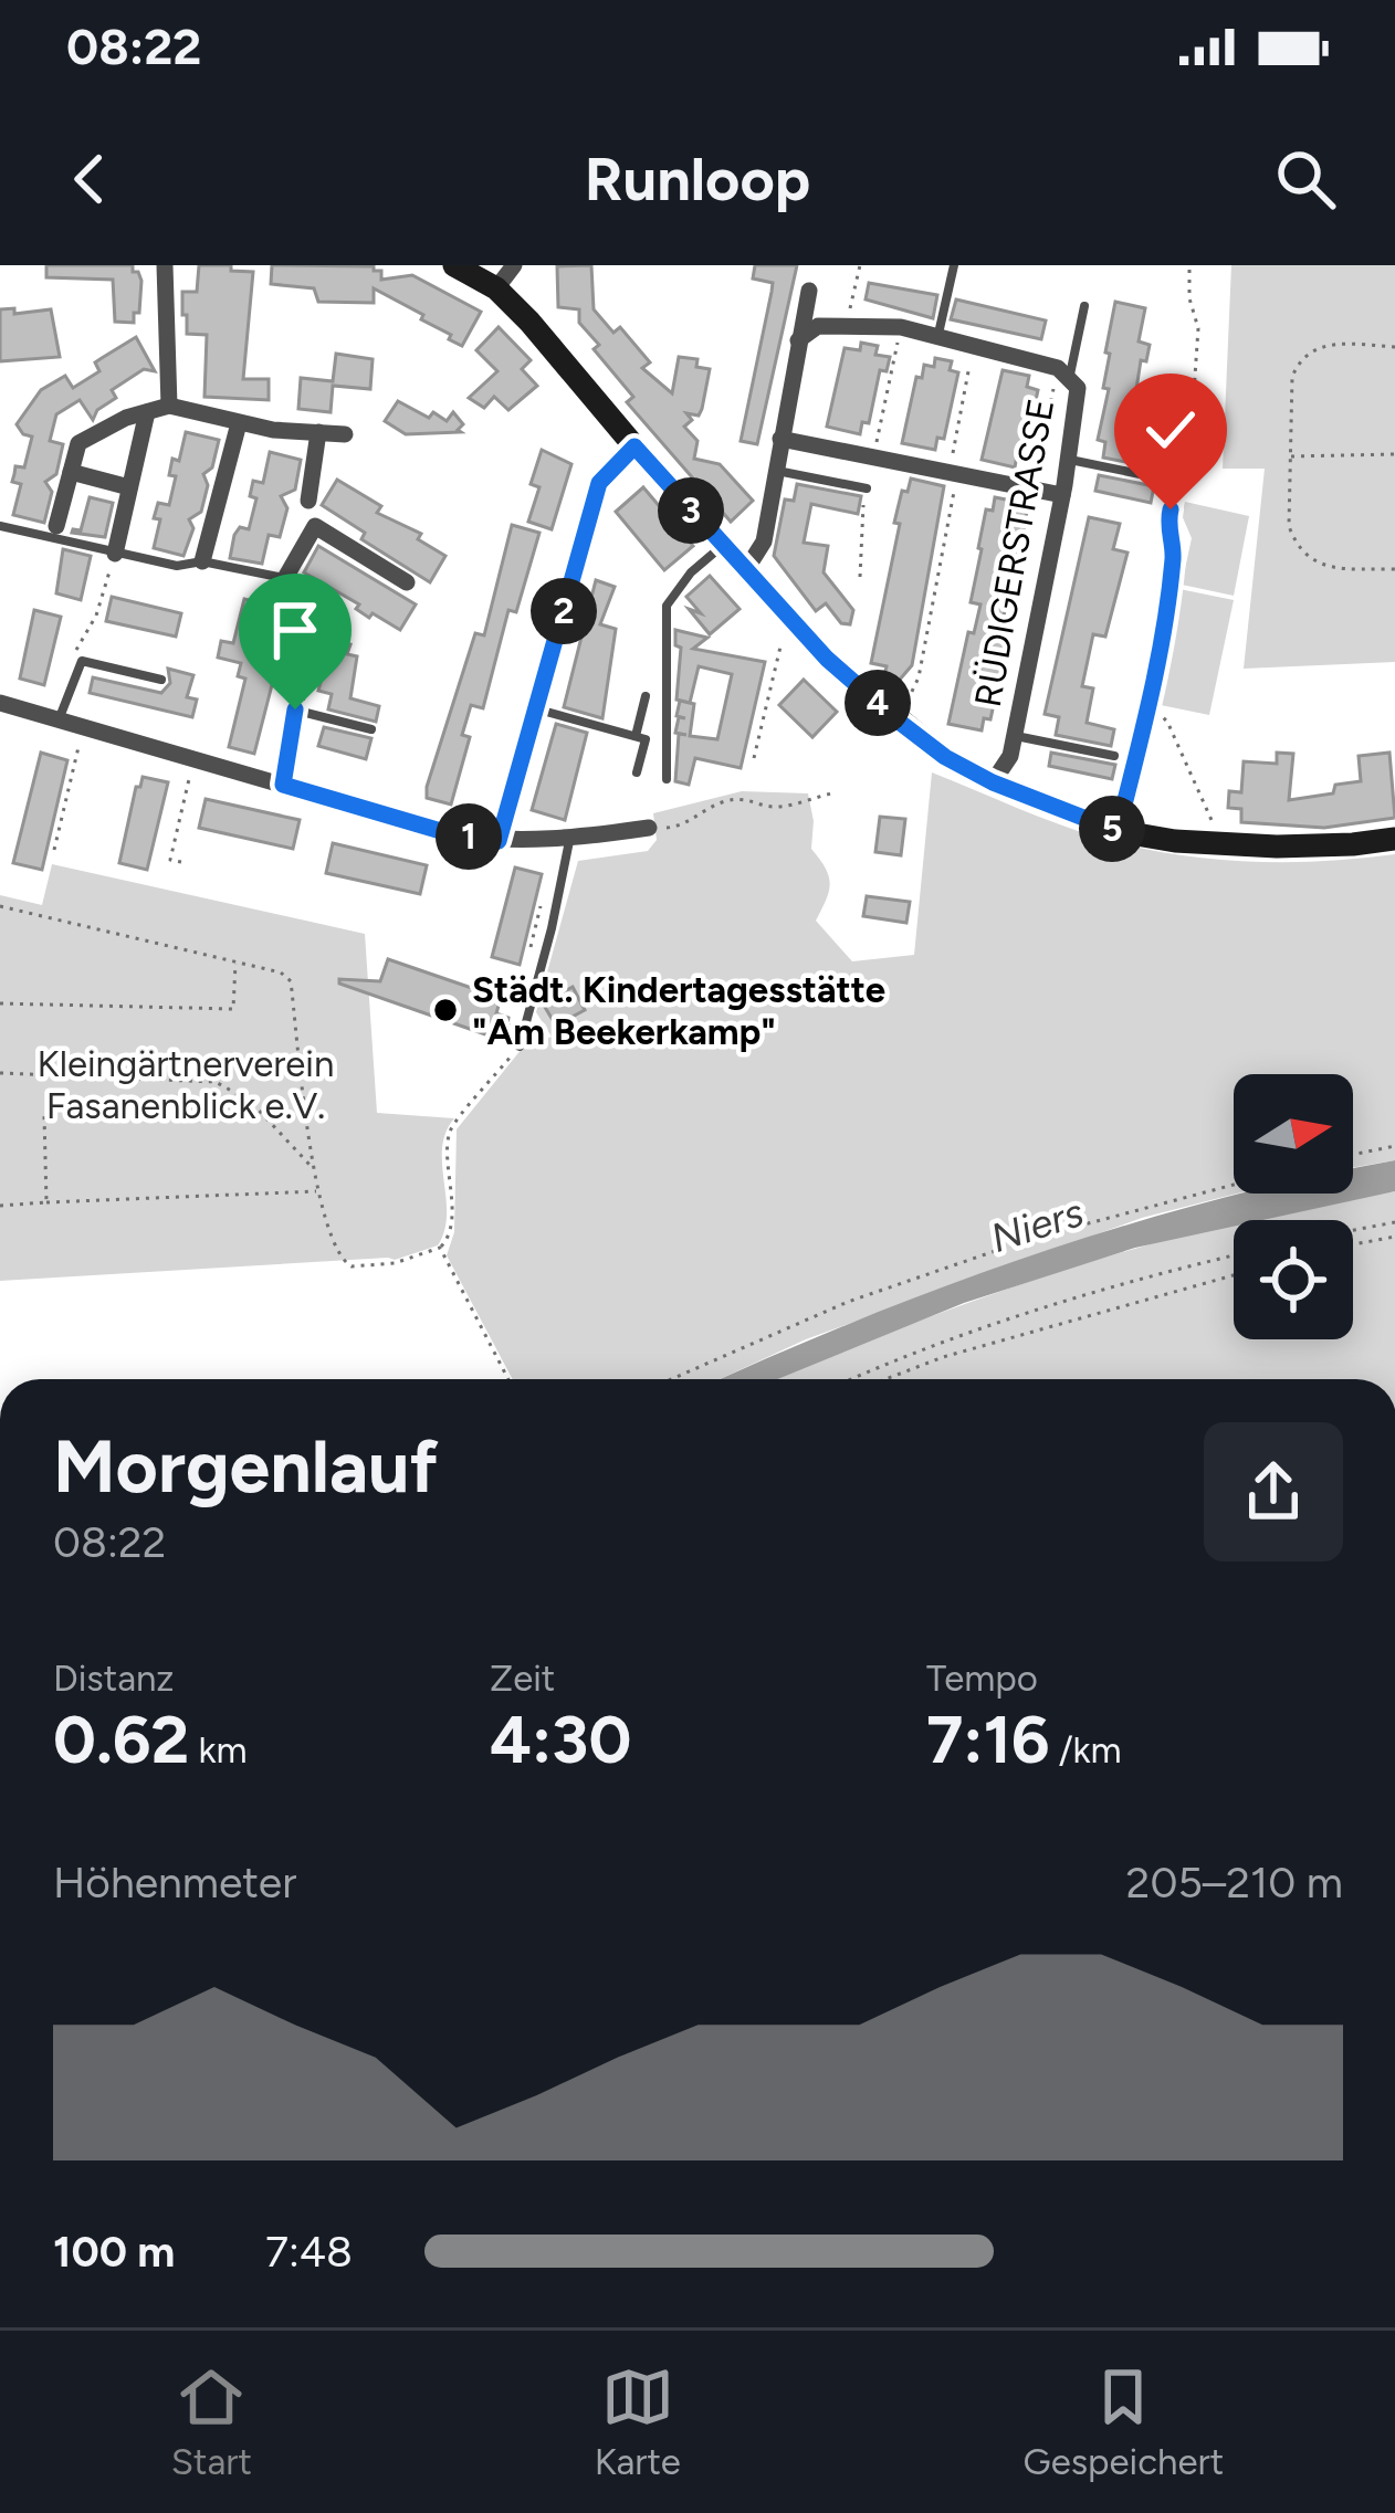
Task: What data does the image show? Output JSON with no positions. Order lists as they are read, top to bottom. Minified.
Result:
{"streets":{"street":["RÜDIGERSTRASSE"]},"water":["Niers"],"parks":["Kleingärtnerverein Fasanenblick e.V."],"places":["Städt. Kindertagesstätte \"Am Beekerkamp\""],"north":"right","page":{"status":"08:22","header":"Runloop","pins":["3","2","4","5","1"],"heading":["Morgenlauf","08:22"],"stats":[["Distanz","0.62 km"],["Zeit","4:30"],["Tempo","7:16 /km"]],"chart":["Höhenmeter","205–210 m"],"list":[{"name":"100 m","note":"7:48"}],"tabs":["Start","Karte","Gespeichert"]}}
